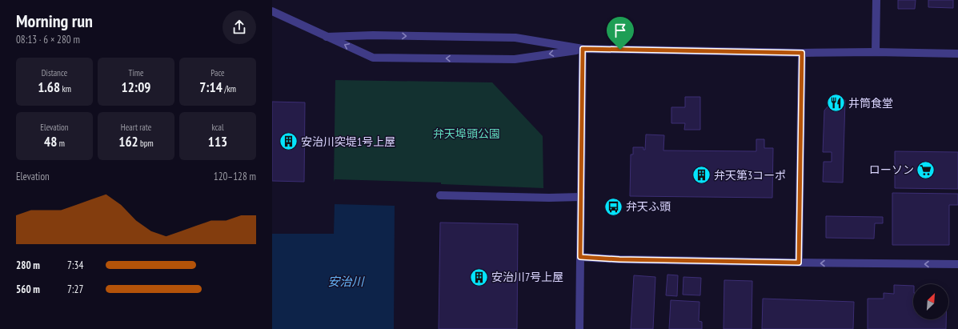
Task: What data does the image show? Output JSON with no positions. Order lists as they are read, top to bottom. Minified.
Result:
{"water":["安治川"],"parks":["弁天埠頭公園"],"places":{"restaurant":["井筒食堂"],"building":["安治川突堤1号上屋","弁天第3コーポ","安治川7号上屋"],"supermarket":["ローソン"],"bus stop":["弁天ふ頭"]},"north":"top right","page":{"heading":["Morning run","08:13 · 6 × 280 m"],"stats":[["Distance","1.68 km"],["Time","12:09"],["Pace","7:14 /km"],["Elevation","48 m"],["Heart rate","162 bpm"],["kcal","113"]],"chart":["Elevation","120–128 m"],"list":[{"name":"280 m","note":"7:34"},{"name":"560 m","note":"7:27"}]}}
